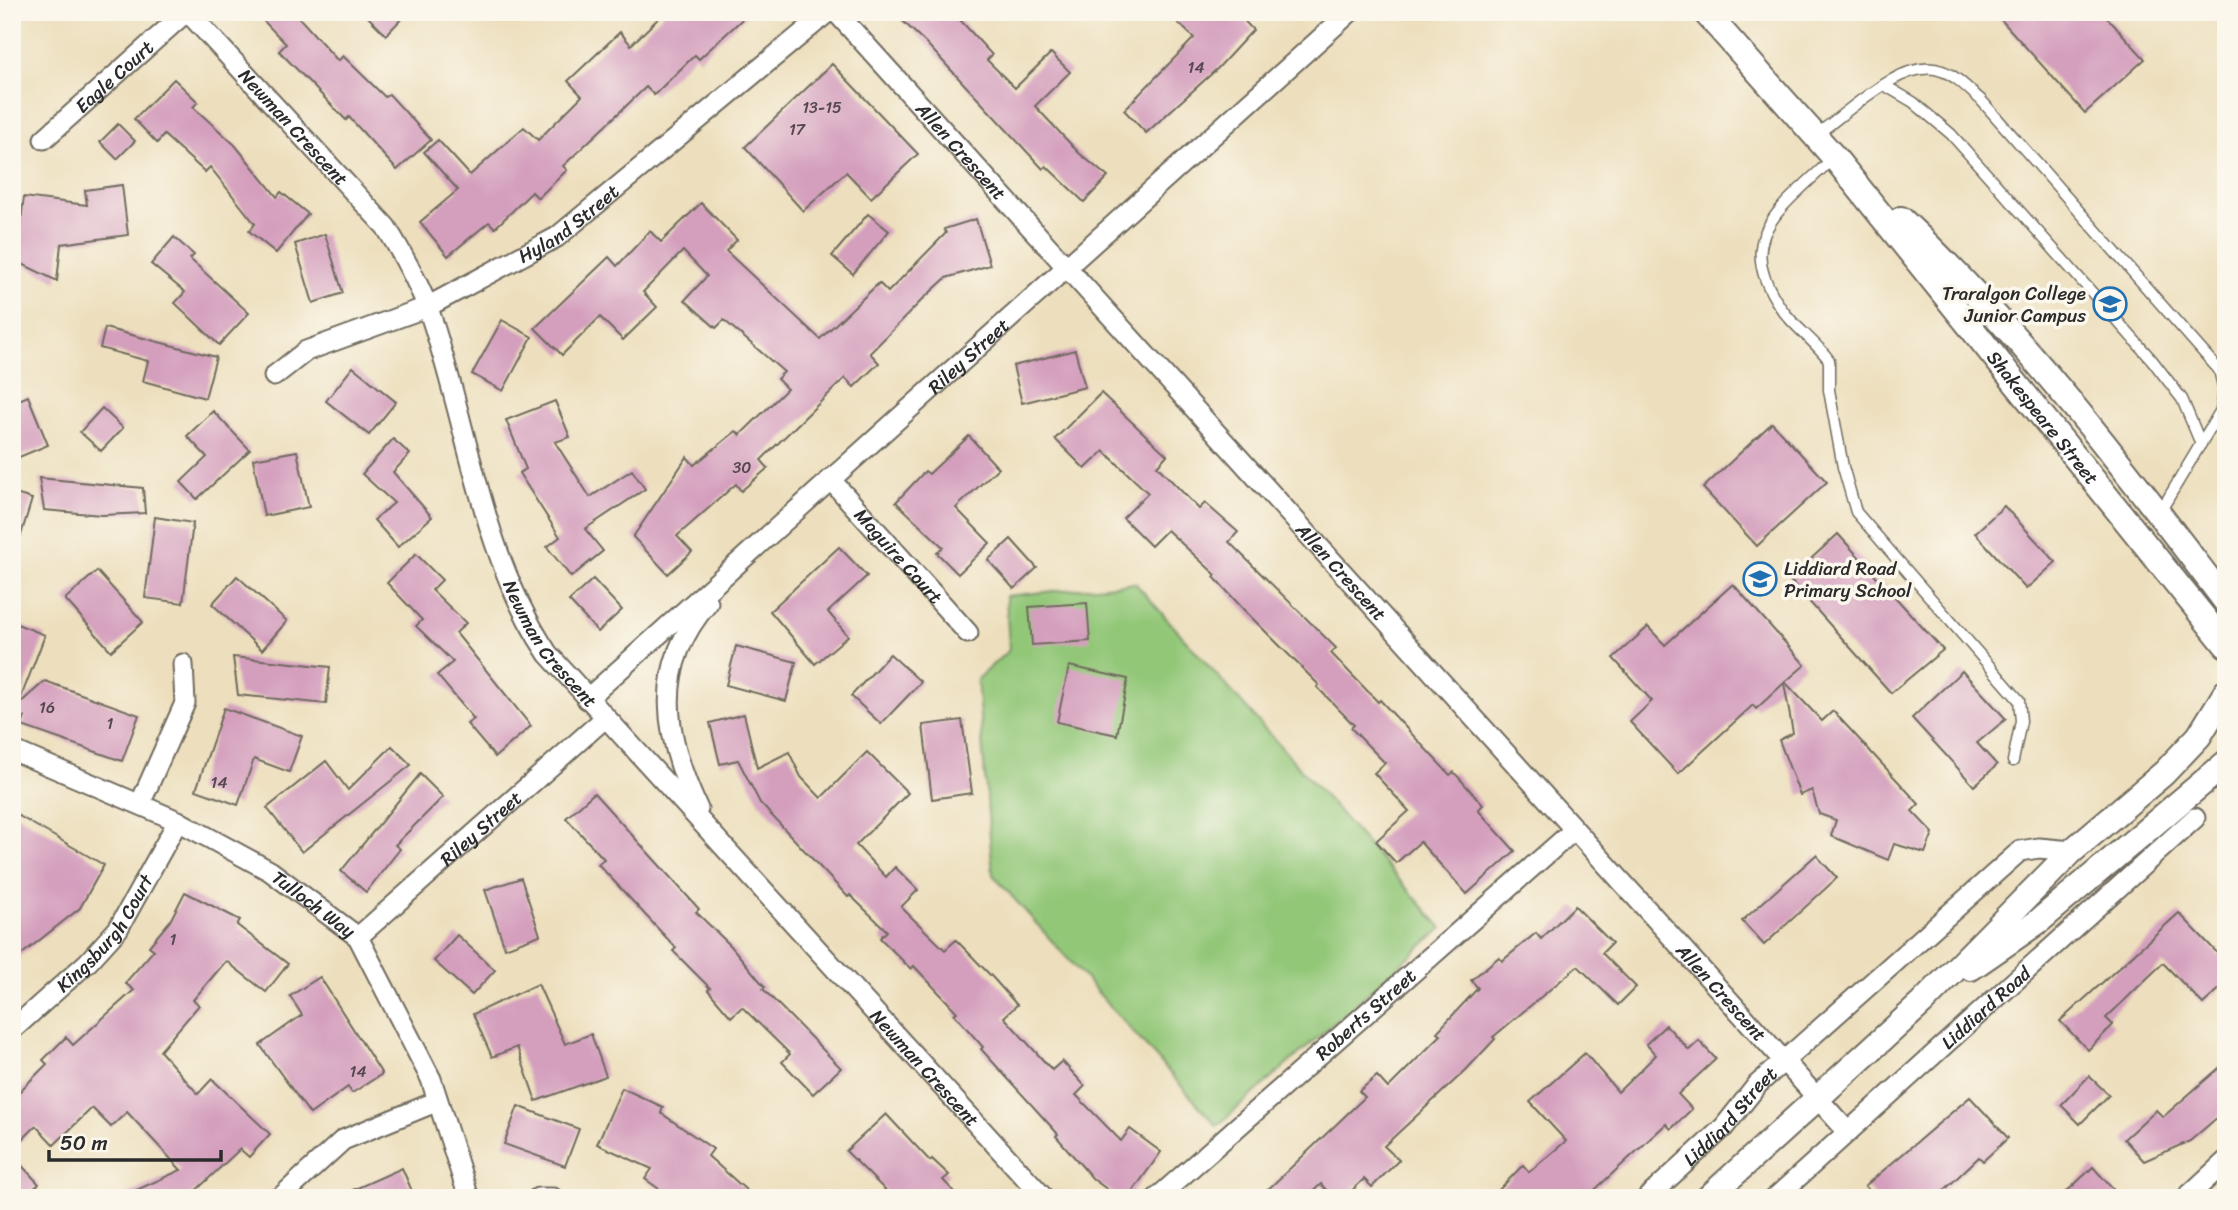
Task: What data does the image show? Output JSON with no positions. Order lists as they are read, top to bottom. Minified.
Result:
{"streets":{"street":["Eagle Court","Newman Crescent","Allen Crescent","Hyland Street","Riley Street","Shakespeare Street","Maguire Court","Tulloch Way","Kingsburgh Court","Liddiard Road","Roberts Street","Liddiard Street"]},"crossings":[["Eagle Court","Newman Crescent"],["Newman Crescent","Hyland Street"],["Newman Crescent","Riley Street"],["Allen Crescent","Riley Street"],["Allen Crescent","Liddiard Road"],["Allen Crescent","Roberts Street"],["Allen Crescent","Liddiard Street"],["Riley Street","Maguire Court"],["Riley Street","Tulloch Way"],["Tulloch Way","Kingsburgh Court"]],"places":{"school or university":["Traralgon College Junior Campus","Liddiard Road Primary School"]},"house_numbers":["14","13-15","17","30","16","1","14","1","14"],"scale_bar":"50 m"}
